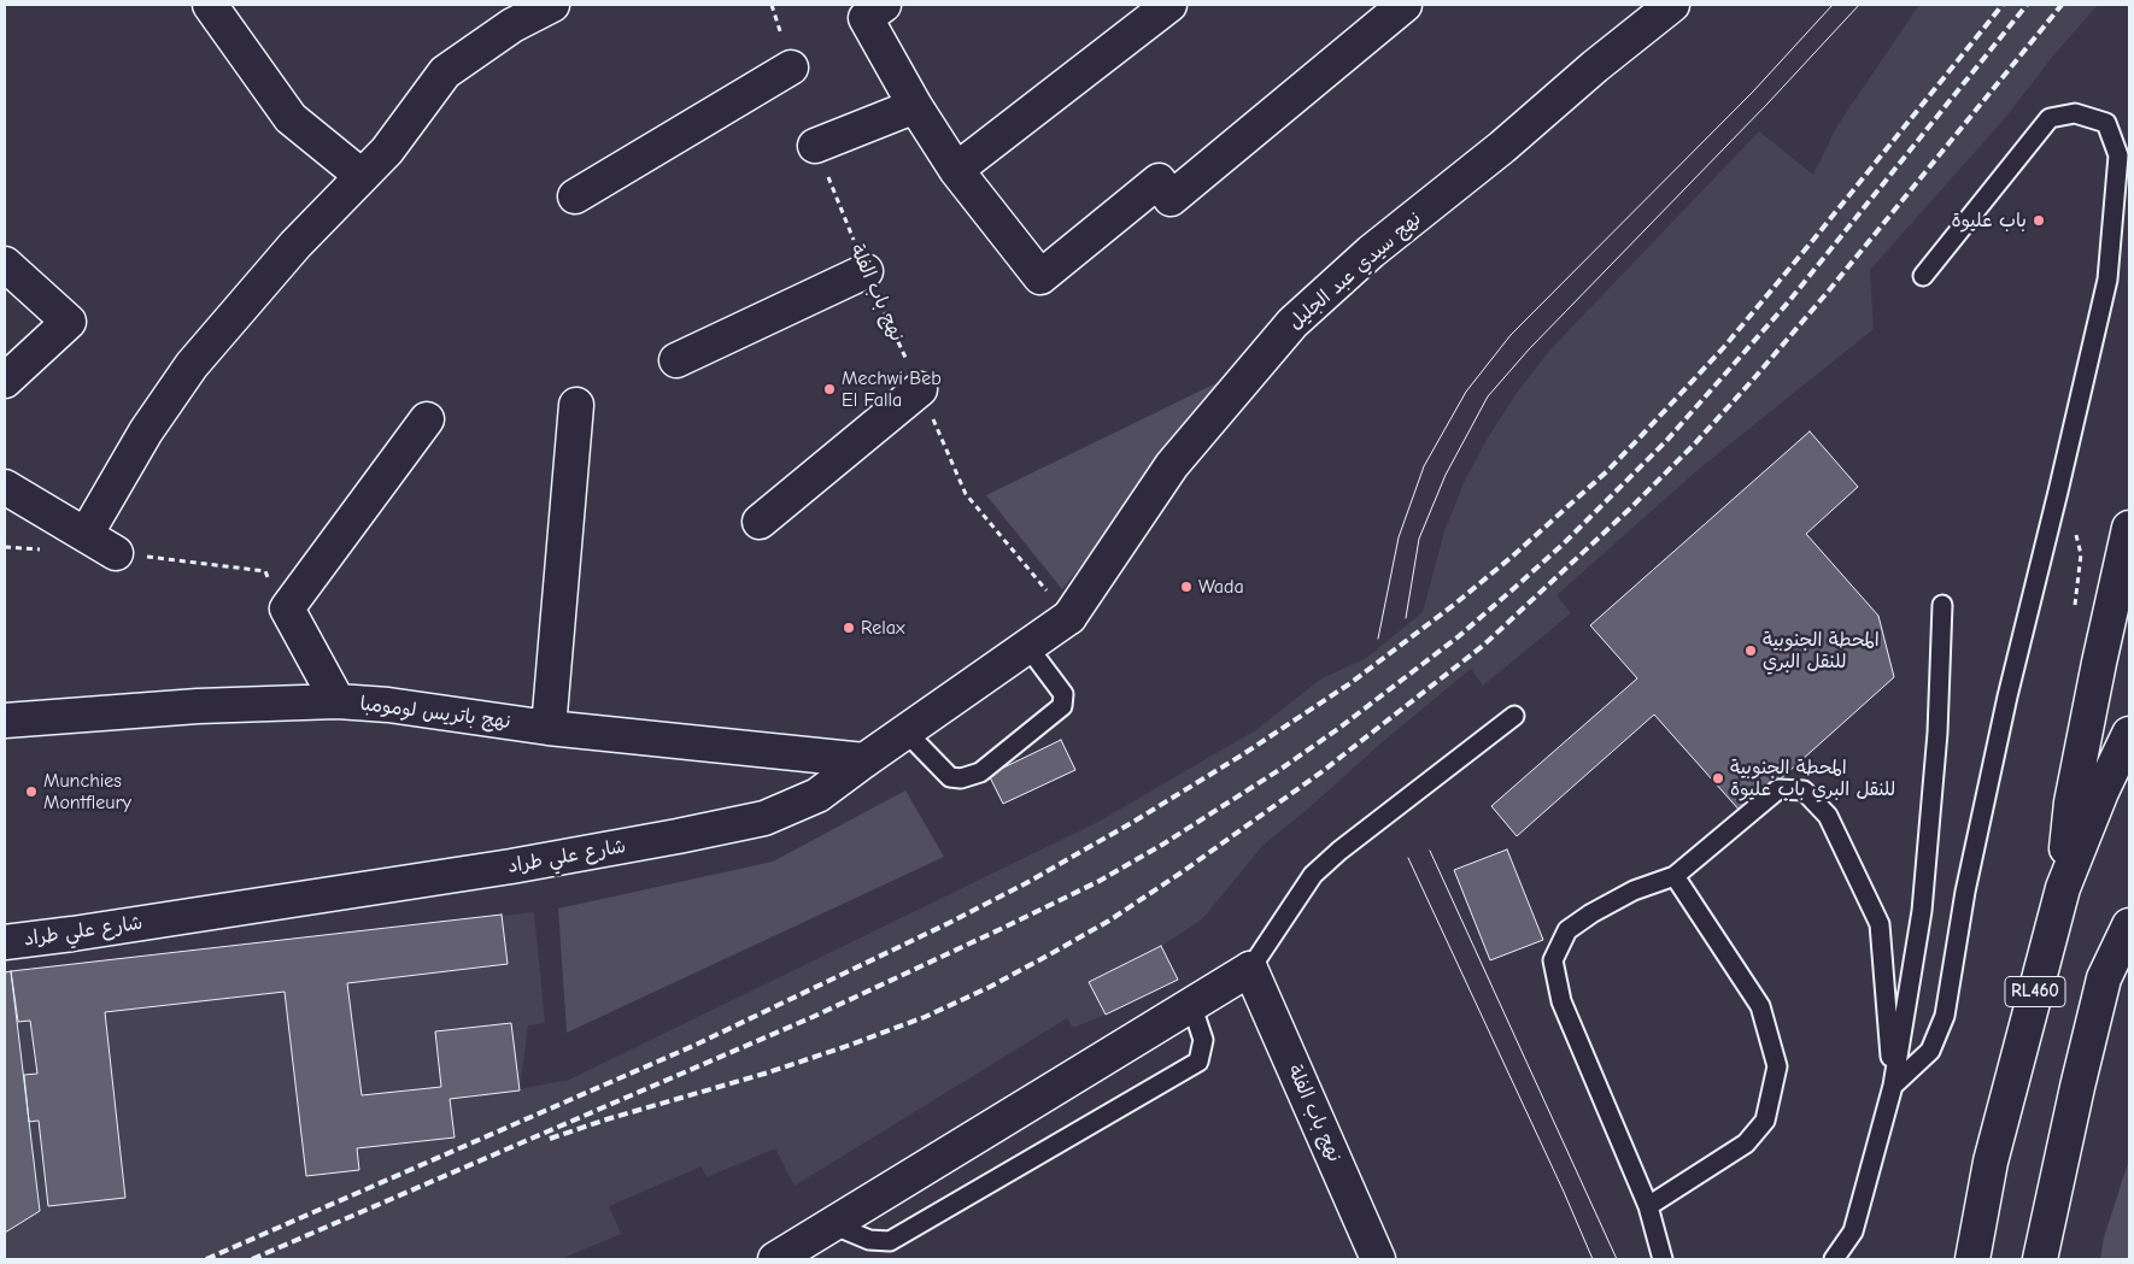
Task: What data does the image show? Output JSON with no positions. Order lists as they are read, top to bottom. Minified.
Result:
{"streets":{"street":["نهج سيدي عبد الجليل","نهج باب الفلة","نهج باتريس لومومبا","شارع علي طراد","RL460"]},"crossings":[["نهج سيدي عبد الجليل","نهج باب الفلة"],["نهج سيدي عبد الجليل","شارع علي طراد"],["نهج باب الفلة","شارع علي طراد"],["نهج باتريس لومومبا","شارع علي طراد"]],"places":["باب عليوة","Mechwi Beb El Falla","Wada","Relax","المحطة الجنوبية للنقل البري","المحطة الجنوبية للنقل البري باب عليوة","Munchies Montfleury"]}
